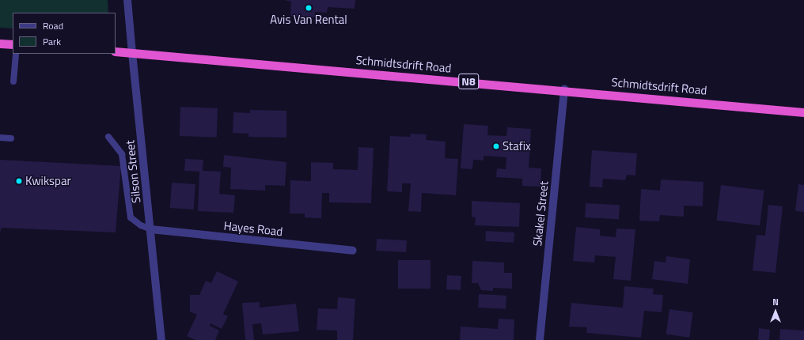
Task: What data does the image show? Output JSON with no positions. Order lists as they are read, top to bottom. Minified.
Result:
{"streets":{"highway":["Schmidtsdrift Road","N8"],"street":["Silson Street","Skakel Street","Hayes Road"]},"crossings":[["Schmidtsdrift Road","Silson Street"],["Schmidtsdrift Road","Skakel Street"],["Silson Street","Hayes Road"]],"places":["Avis Van Rental","Stafix","Kwikspar"],"legend":["Road","Park"],"north":"top"}
